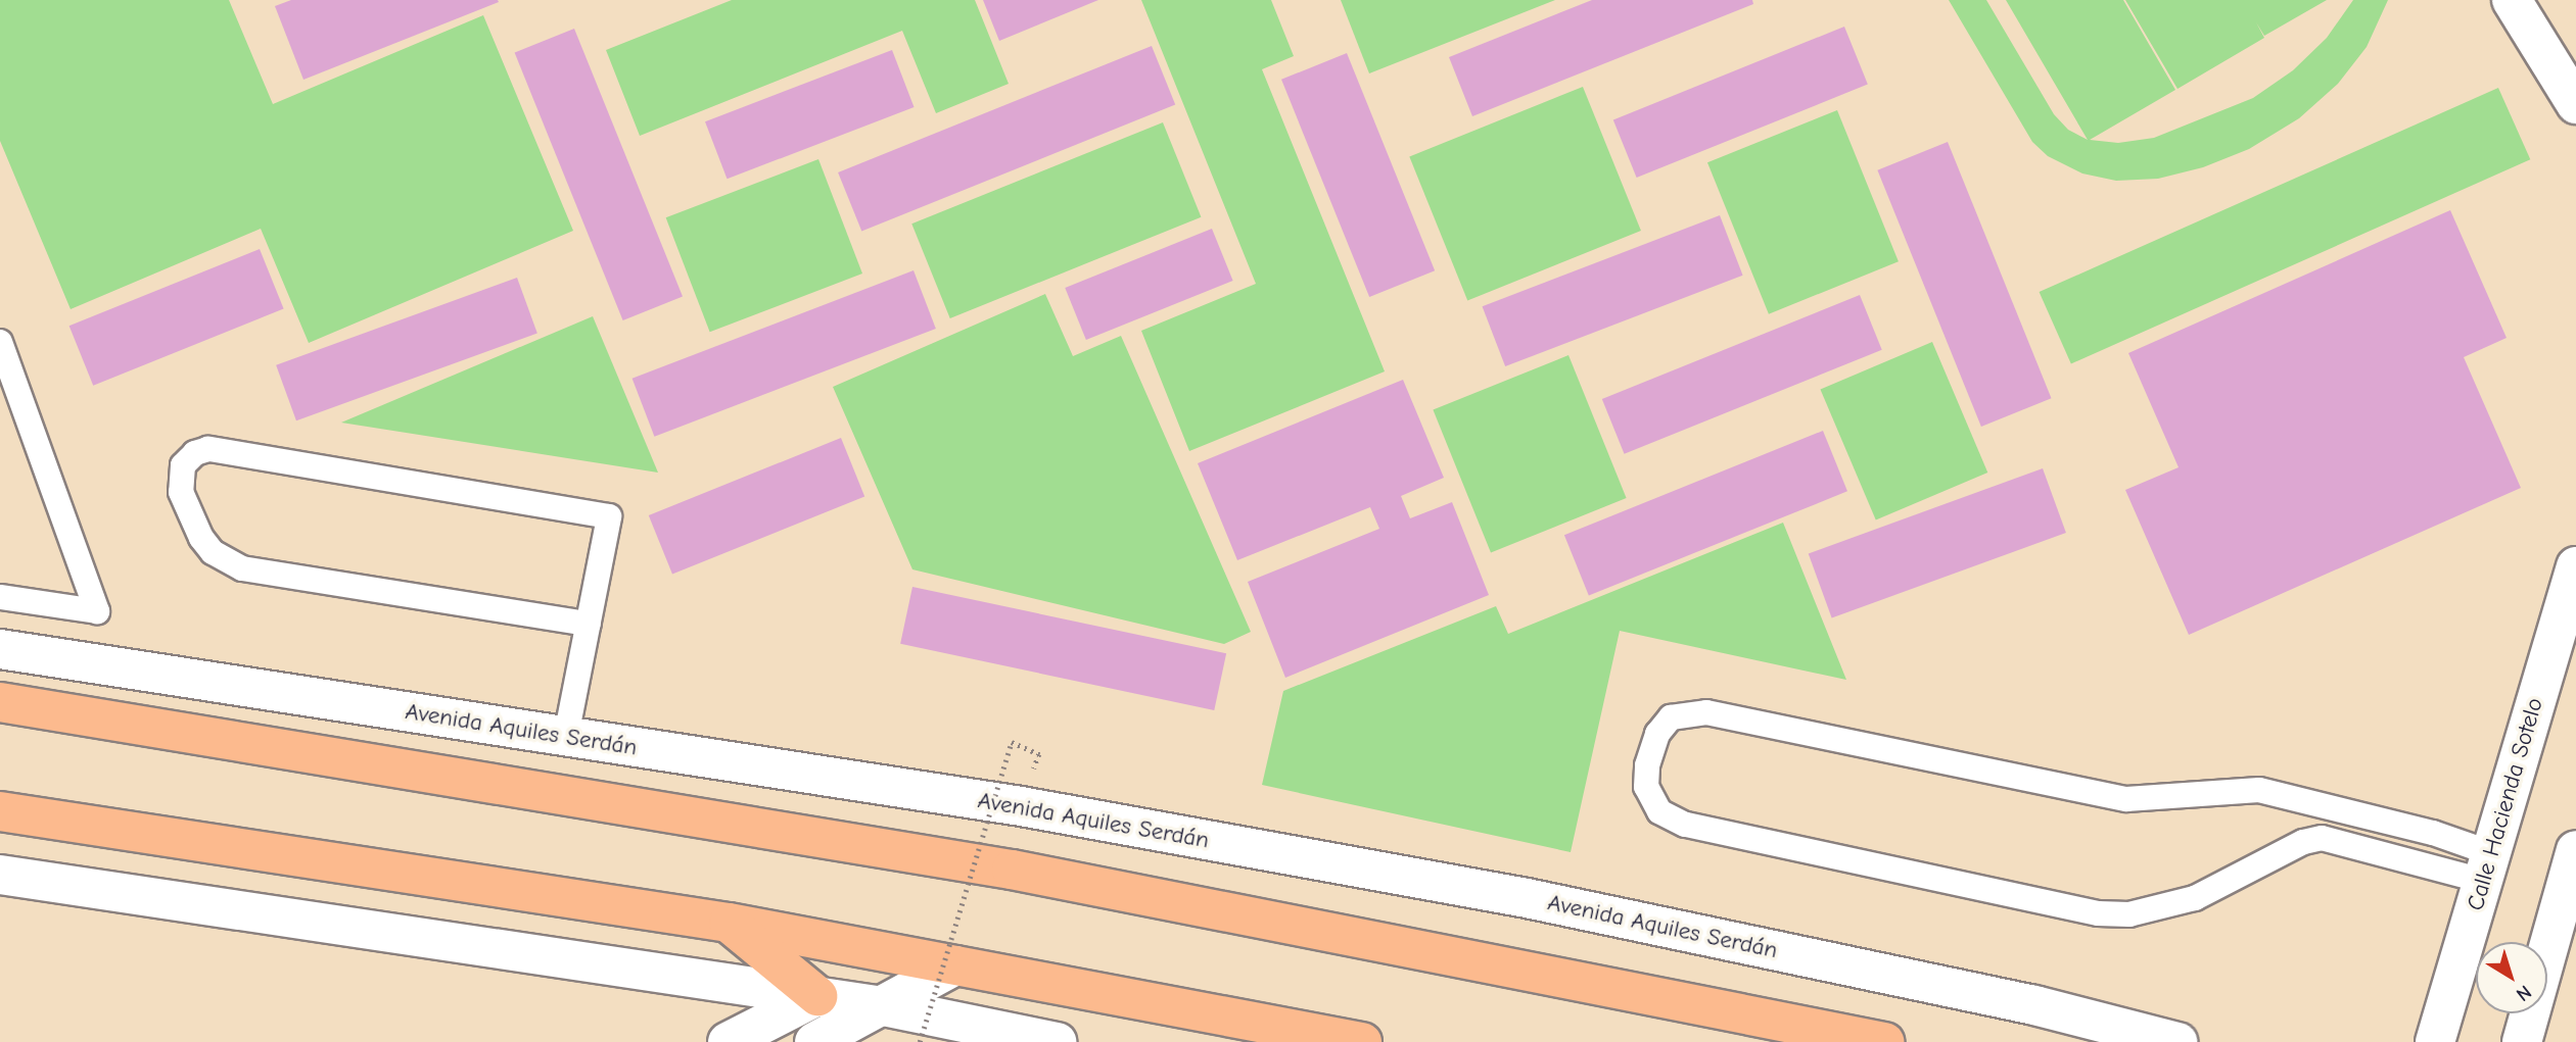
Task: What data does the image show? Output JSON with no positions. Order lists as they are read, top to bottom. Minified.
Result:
{"streets":{"street":["Avenida Aquiles Serdán","Calle Hacienda Sotelo"]},"north":"bottom right"}
